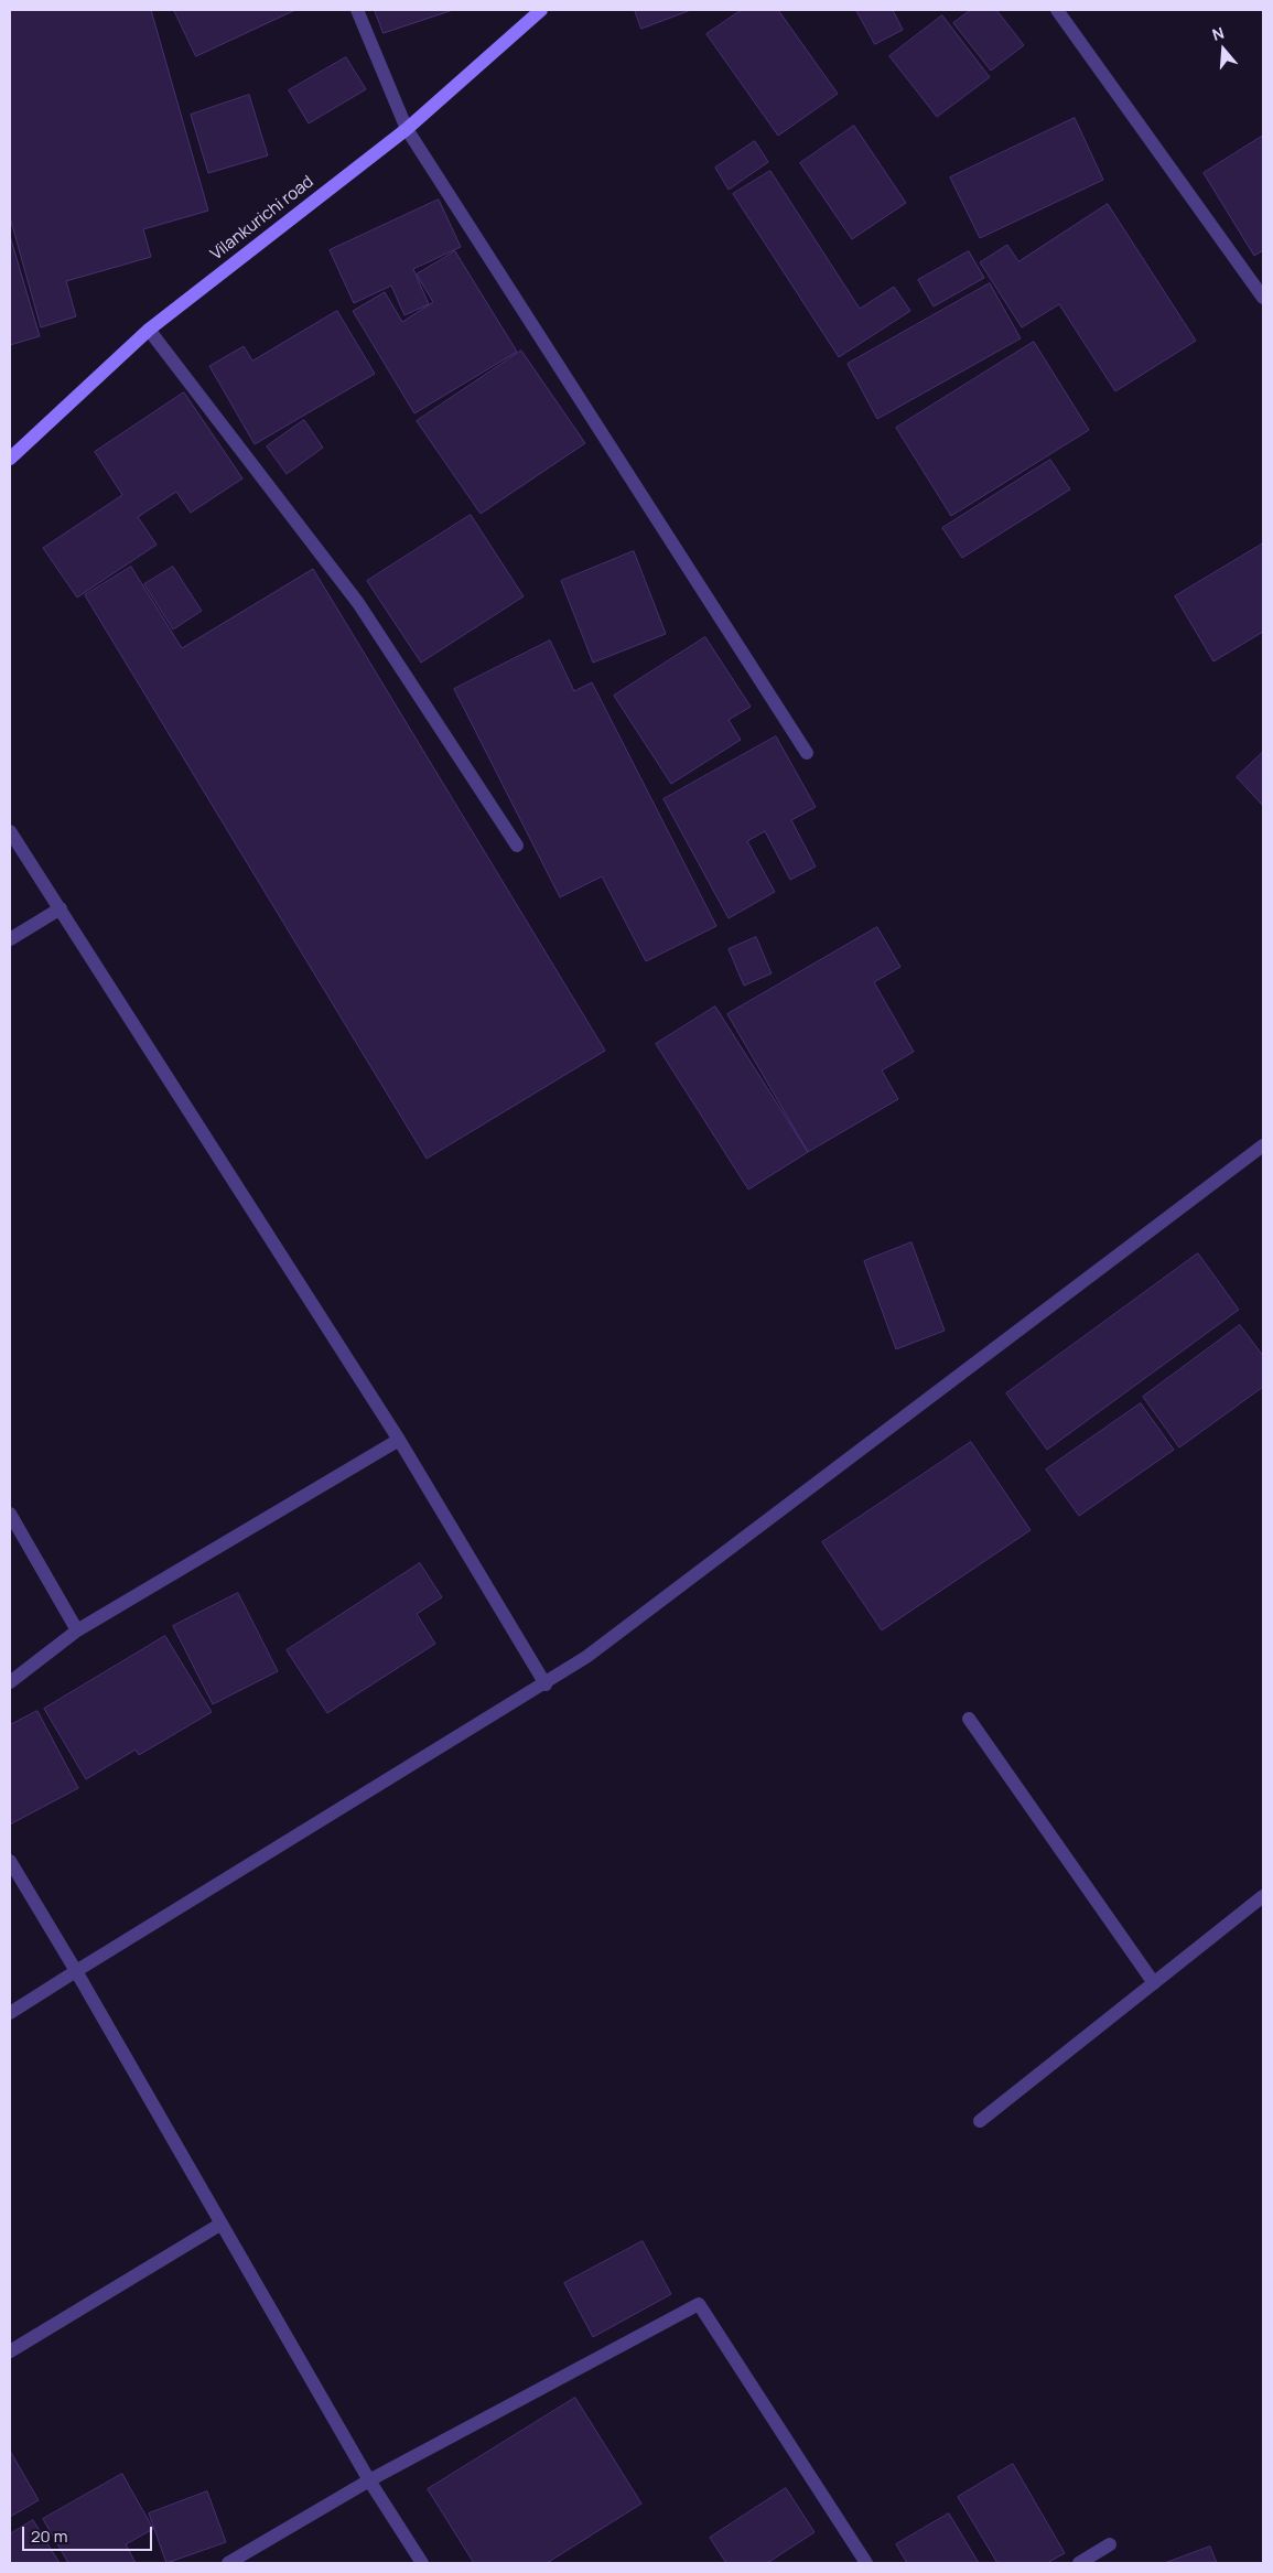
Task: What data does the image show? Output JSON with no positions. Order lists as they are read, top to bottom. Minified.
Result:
{"streets":{"main road":["Vilankurichi road"]},"scale_bar":"20 m","north":"top"}
